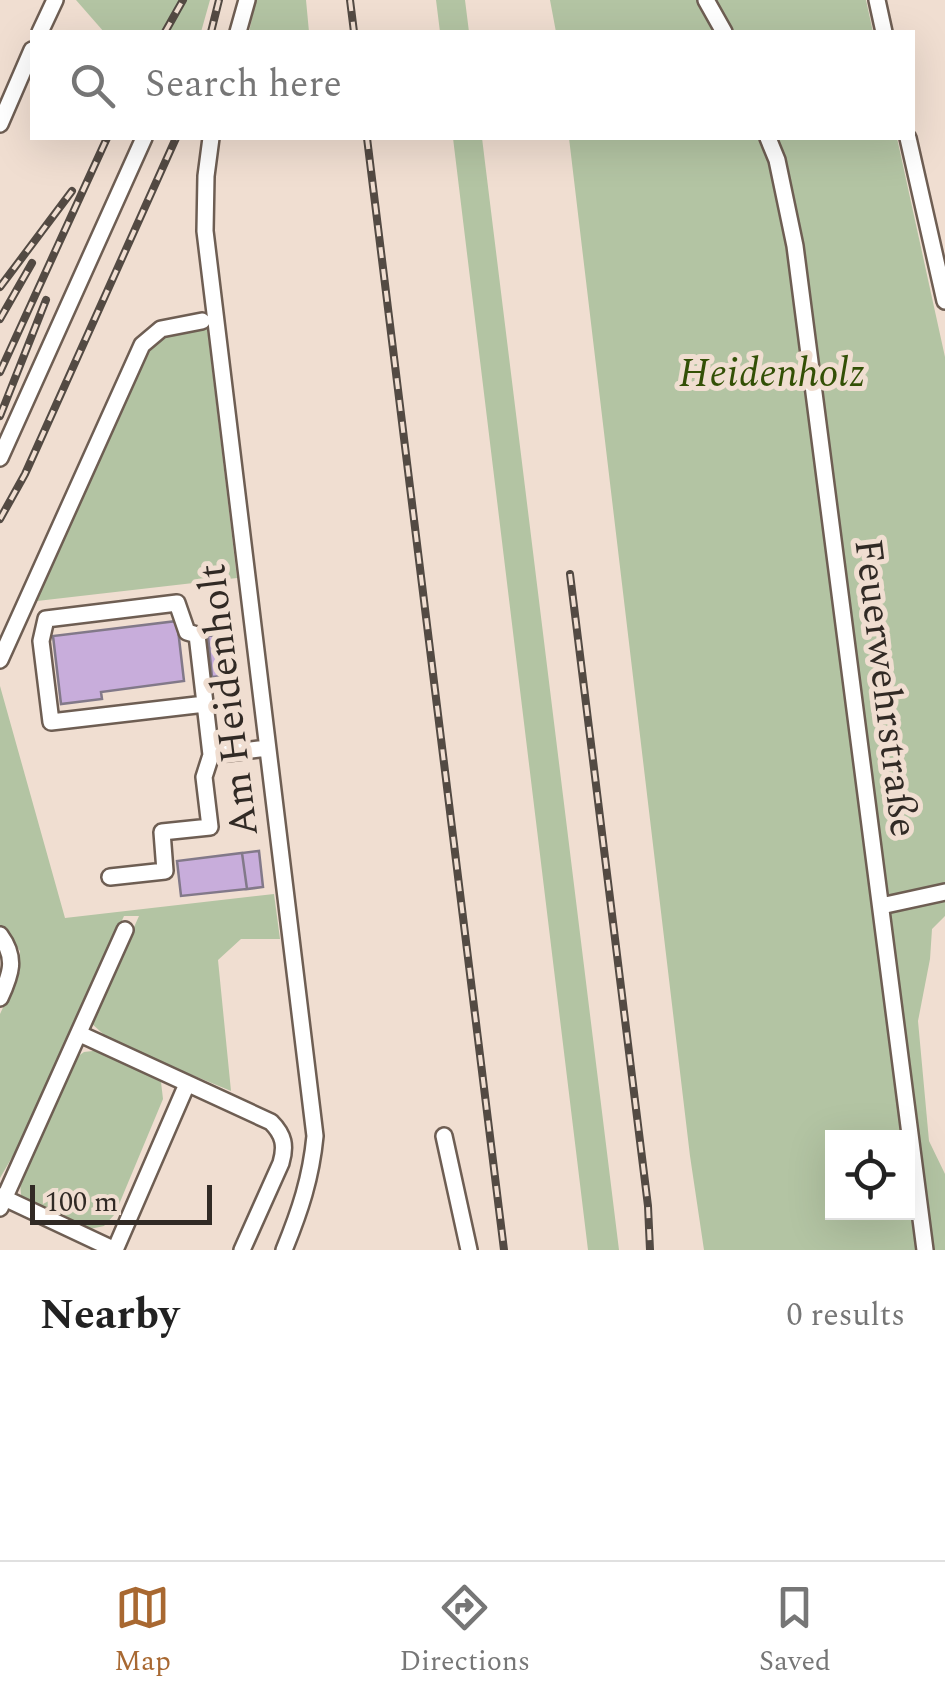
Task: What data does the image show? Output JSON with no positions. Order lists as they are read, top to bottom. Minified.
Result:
{"streets":{"street":["Feuerwehrstraße","Am Heidenholt"]},"parks":["Heidenholz"],"scale_bar":"100 m","page":{"search":"Search here","scale":"100 m","heading":["Nearby","0 results"],"nav":["Map","Directions","Saved"]}}
